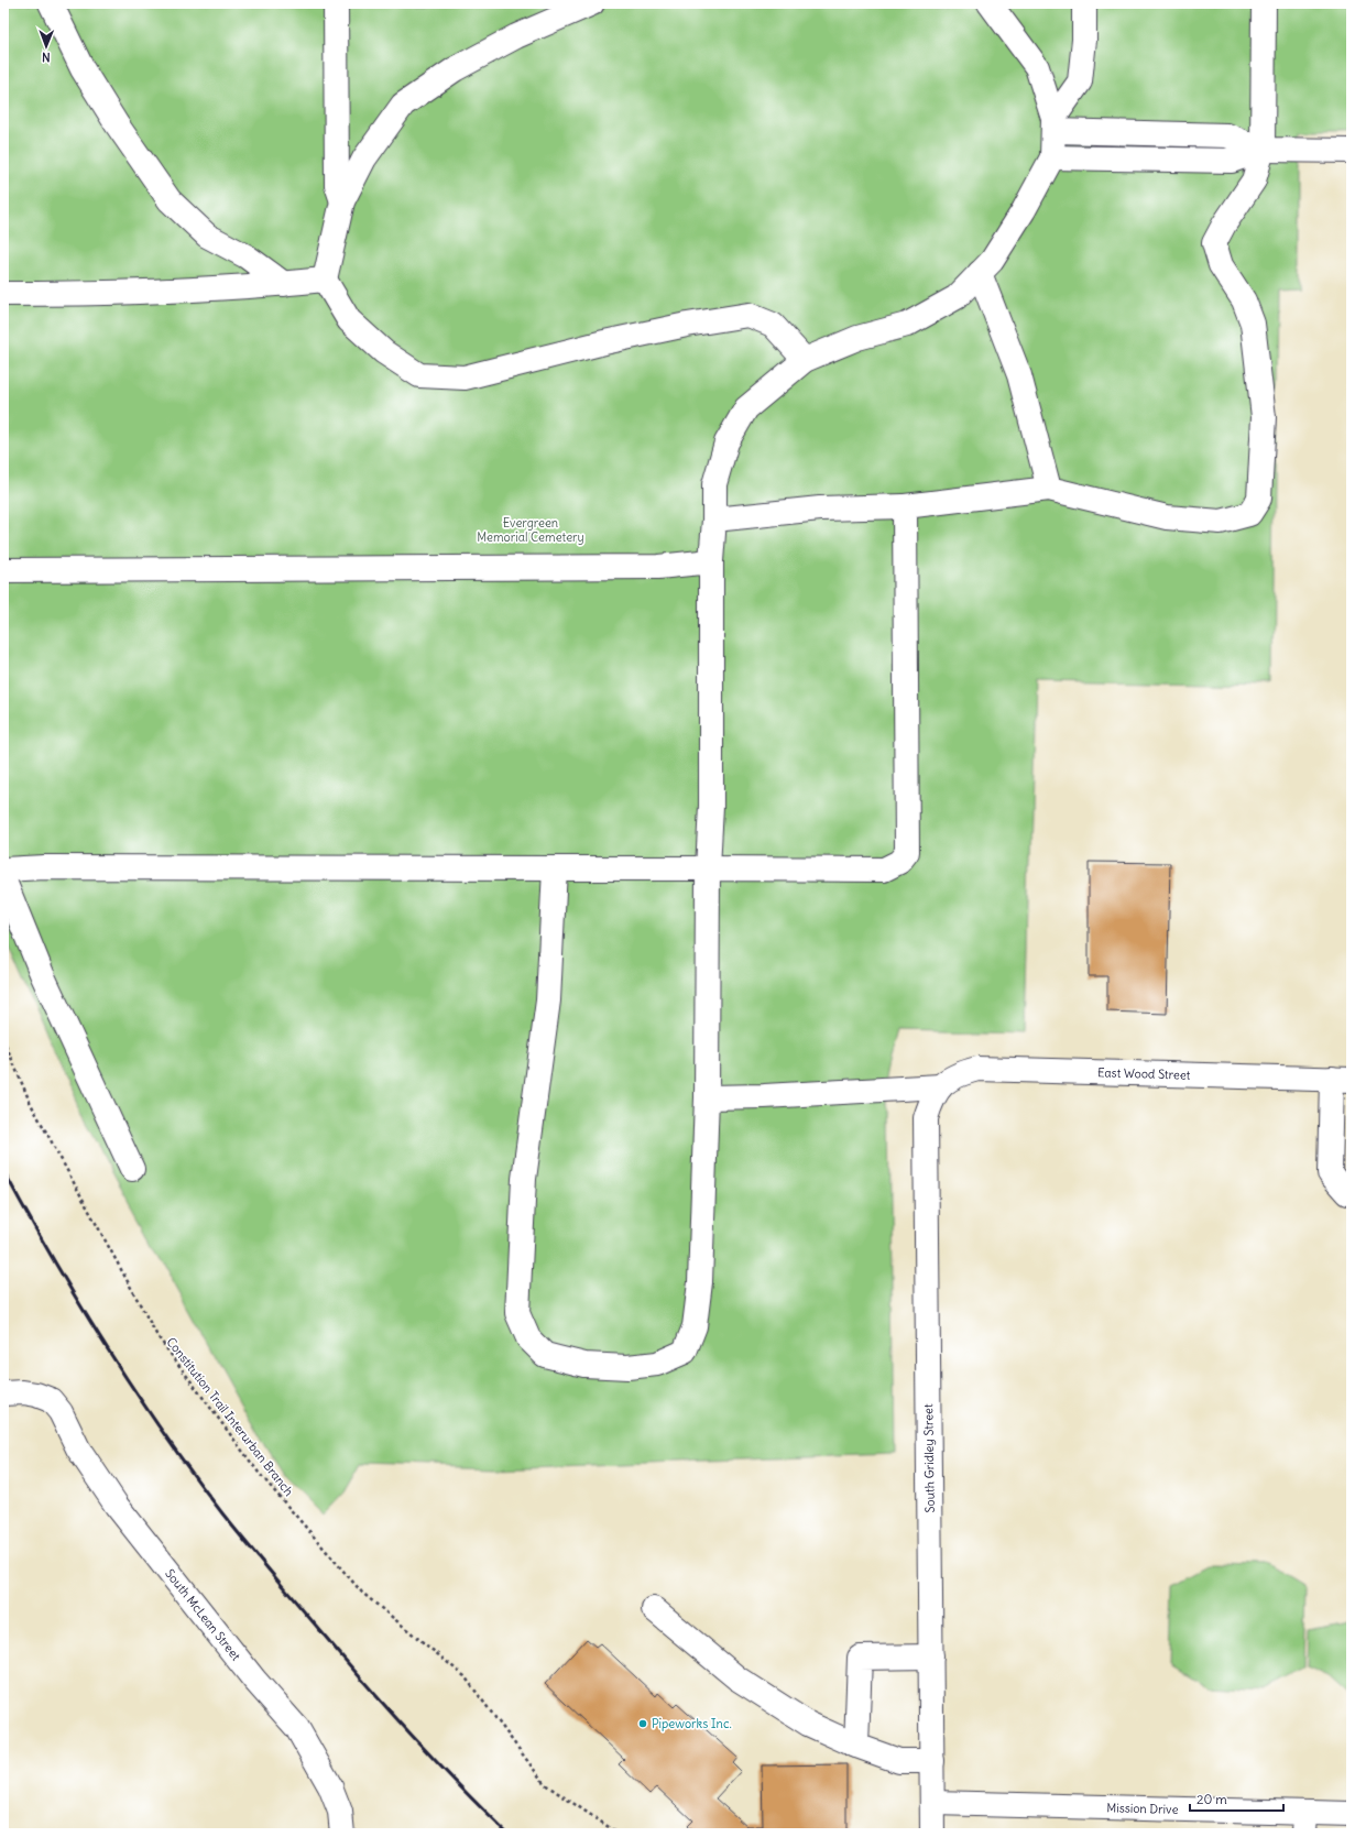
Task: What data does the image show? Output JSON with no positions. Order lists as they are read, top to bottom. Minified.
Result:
{"streets":{"street":["East Wood Street","South Gridley Street","South McLean Street","Mission Drive"],"path":["Constitution Trail Interurban Branch"]},"crossings":[["East Wood Street","South Gridley Street"],["South Gridley Street","Mission Drive"]],"parks":["Evergreen Memorial Cemetery"],"places":["Pipeworks Inc."],"scale_bar":"20 m","north":"bottom"}
